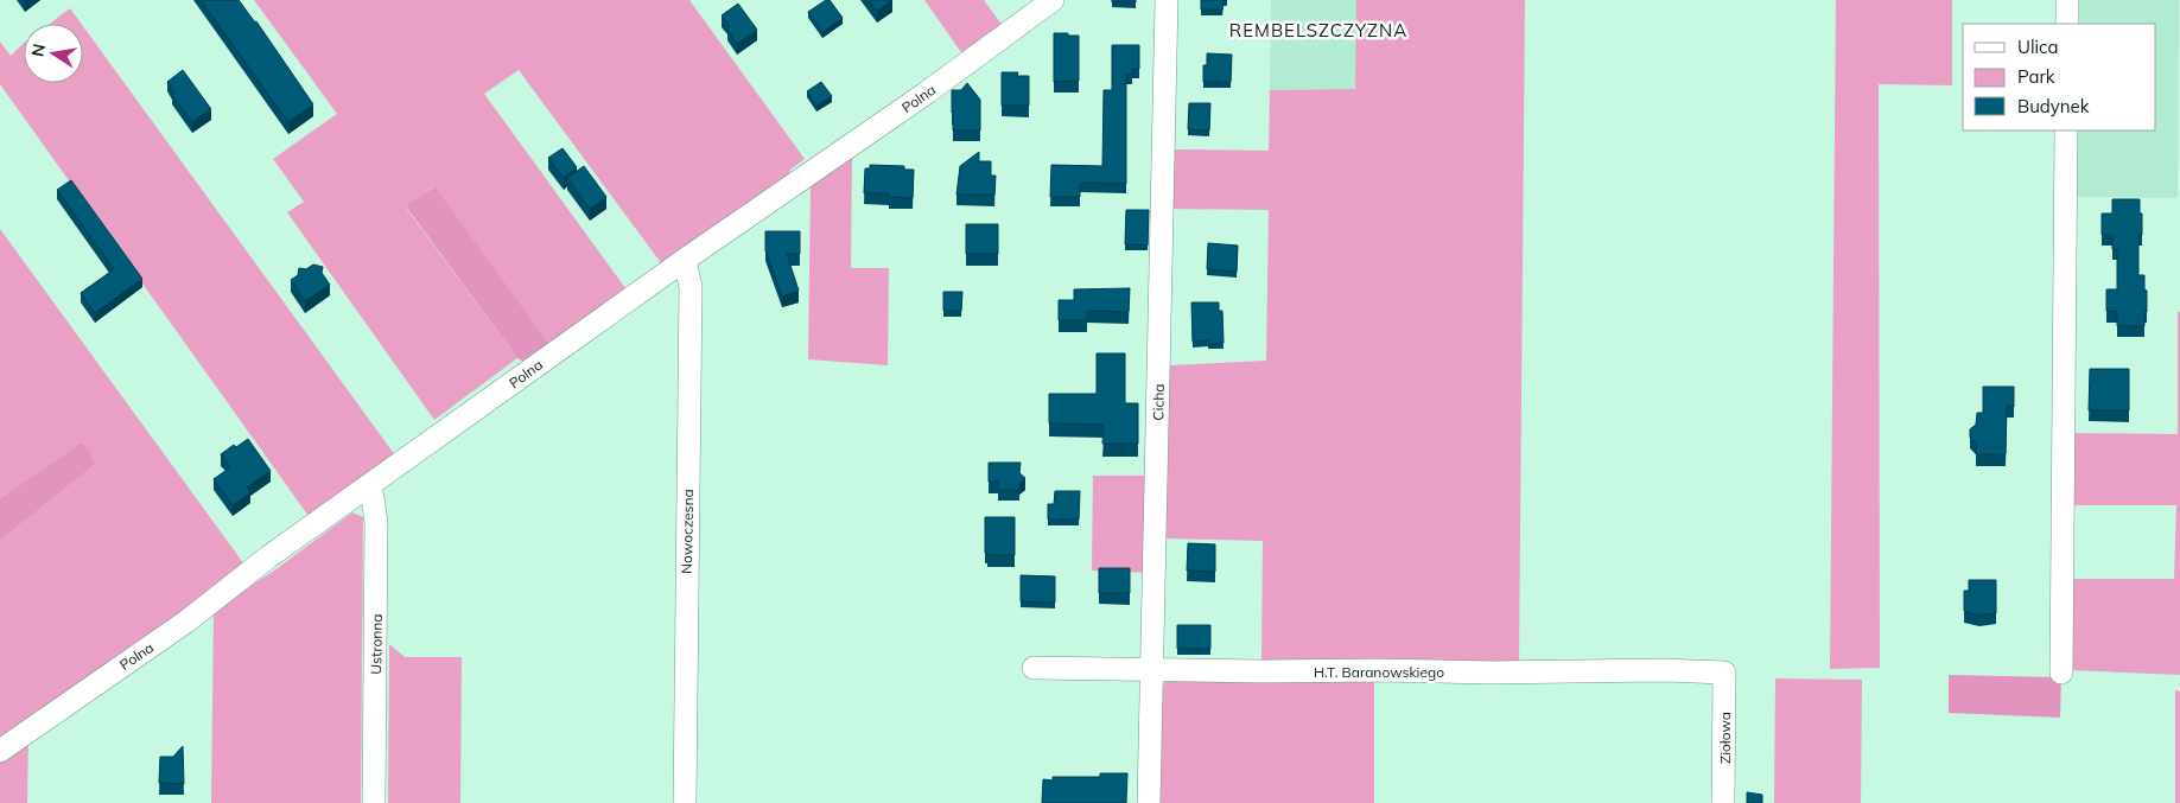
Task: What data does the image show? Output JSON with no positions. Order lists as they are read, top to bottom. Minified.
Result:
{"streets":{"street":["Polna","Cicha","Nowoczesna","Ustronna","H.T. Baranowskiego","Ziołowa"]},"crossings":[["Polna","Nowoczesna"],["Polna","Ustronna"],["Cicha","H.T. Baranowskiego"],["H.T. Baranowskiego","Ziołowa"]],"districts":["REMBELSZCZYZNA"],"legend":["Ulica","Park","Budynek"],"north":"left"}
